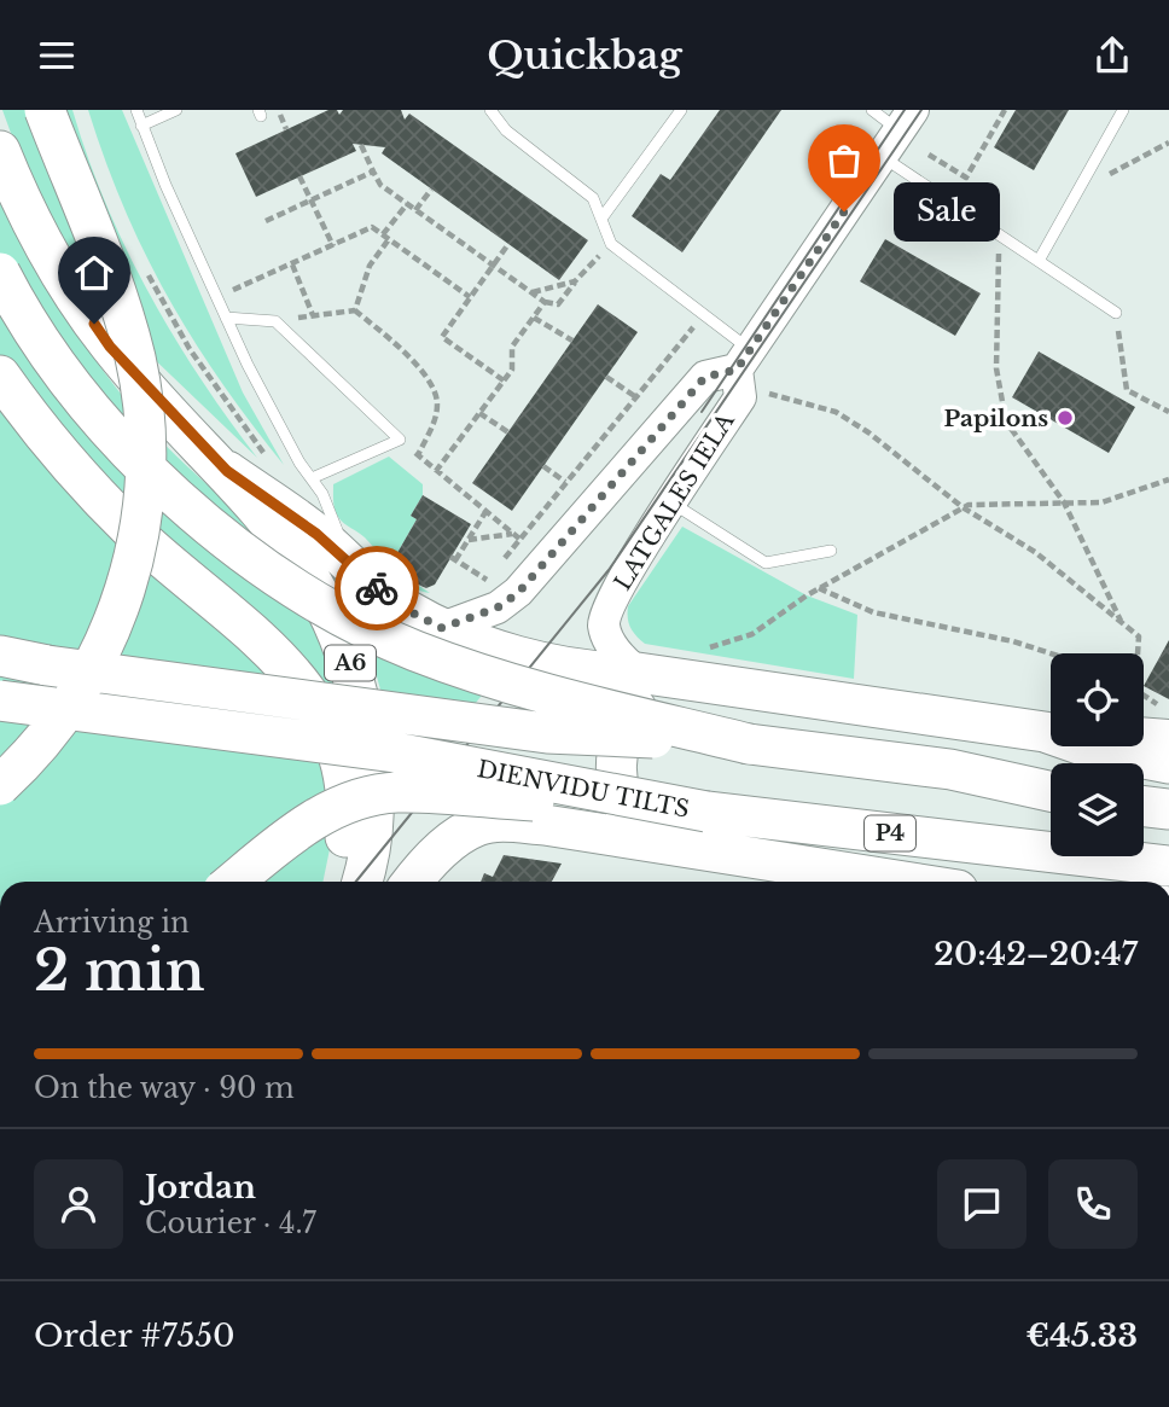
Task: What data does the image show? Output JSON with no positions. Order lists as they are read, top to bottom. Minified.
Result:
{"streets":{"highway":["A6","DIENVIDU TILTS","P4"],"street":["LATGALES IELA"]},"crossings":[["DIENVIDU TILTS","P4"]],"places":["Sale","Papilons"],"page":{"header":"Quickbag","bubble":"Sale","heading":["2 min","Arriving in","20:42–20:47"],"panel":["Jordan","Courier · 4.7","Order #7550","€45.33"],"bar":"On the way · 90 m"}}
